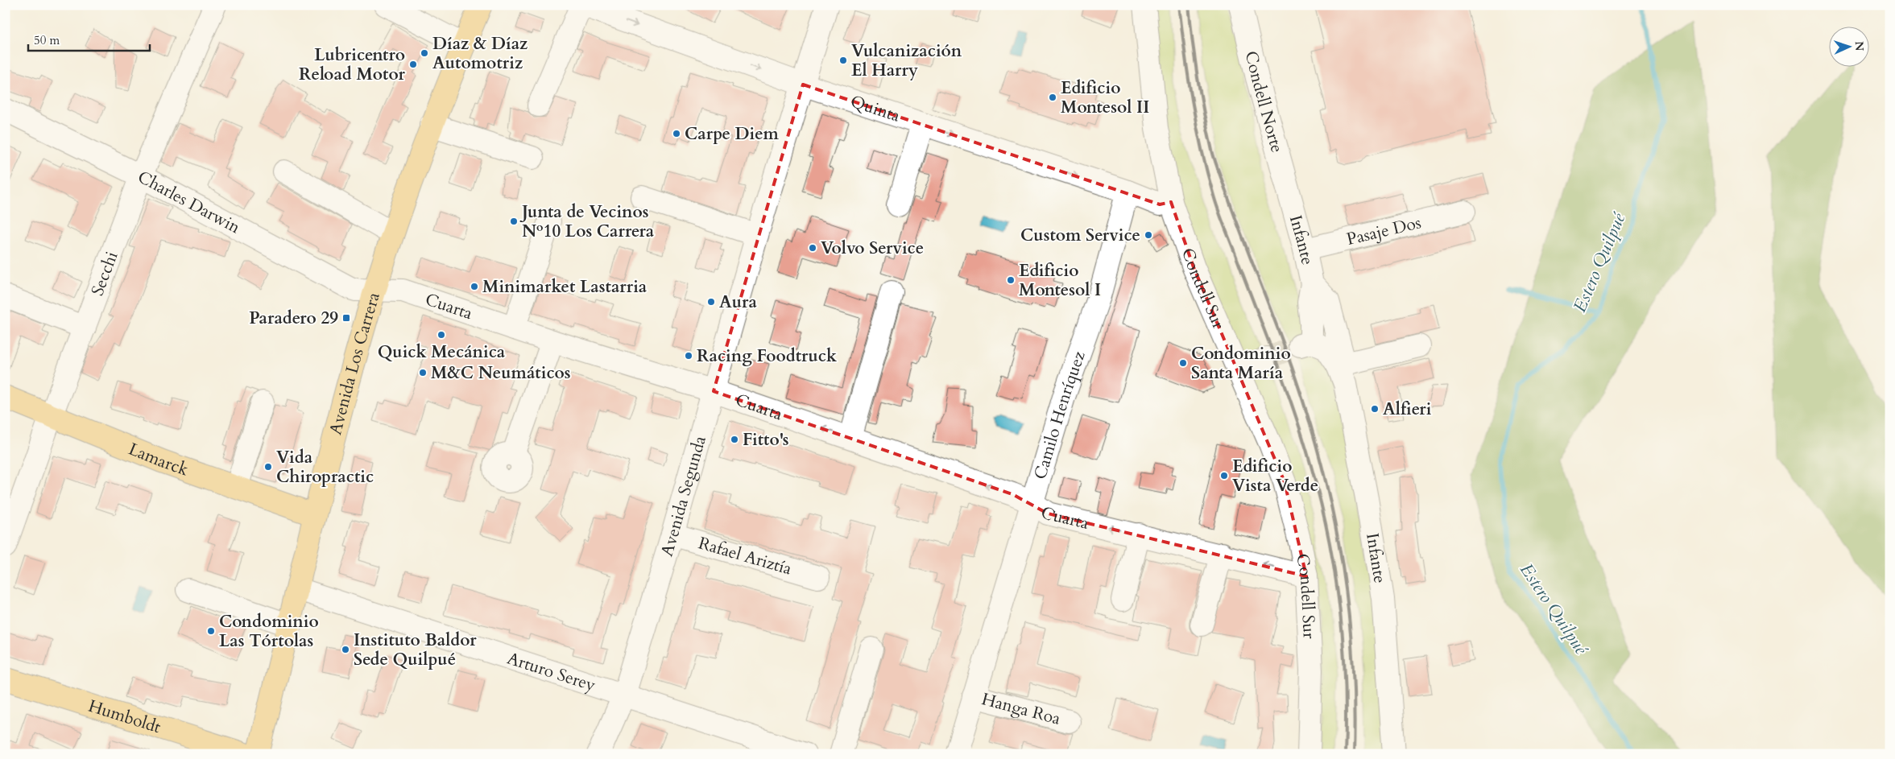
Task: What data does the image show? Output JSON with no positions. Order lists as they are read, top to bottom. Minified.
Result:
{"streets":{"main road":["Avenida Los Carrera","Lamarck","Humboldt"],"street":["Condell Norte","Quinta","Charles Darwin","Pasaje Dos","Infante","Secchi","Condell Sur","Cuarta","Camilo Henríquez","Avenida Segunda","Rafael Ariztía","Arturo Serey","Hanga Roa"]},"crossings":[["Condell Norte","Infante"],["Quinta","Condell Sur"],["Quinta","Camilo Henríquez"],["Quinta","Avenida Segunda"],["Charles Darwin","Secchi"],["Charles Darwin","Cuarta"],["Charles Darwin","Avenida Los Carrera"],["Pasaje Dos","Infante"],["Secchi","Lamarck"],["Condell Sur","Cuarta"],["Cuarta","Avenida Los Carrera"],["Cuarta","Camilo Henríquez"],["Cuarta","Avenida Segunda"],["Avenida Los Carrera","Lamarck"],["Avenida Los Carrera","Arturo Serey"],["Camilo Henríquez","Hanga Roa"],["Avenida Segunda","Rafael Ariztía"],["Avenida Segunda","Arturo Serey"]],"one_way":["Quinta","Cuarta"],"water":["Estero Quilpué"],"places":{"other":["Díaz & Díaz Automotriz","Vulcanización El Harry","Lubricentro Reload Motor","Edificio Montesol II","Carpe Diem","Junta de Vecinos Nº10 Los Carrera","Custom Service","Volvo Service","Edificio Montesol I","Minimarket Lastarria","Aura","Quick Mecánica","Racing Foodtruck","Condominio Santa María","M&C Neumáticos","Alfieri","Fitto's","Vida Chiropractic","Edificio Vista Verde","Condominio Las Tórtolas","Instituto Baldor Sede Quilpué"],"transit":["Paradero 29"]},"scale_bar":"50 m","north":"right"}
